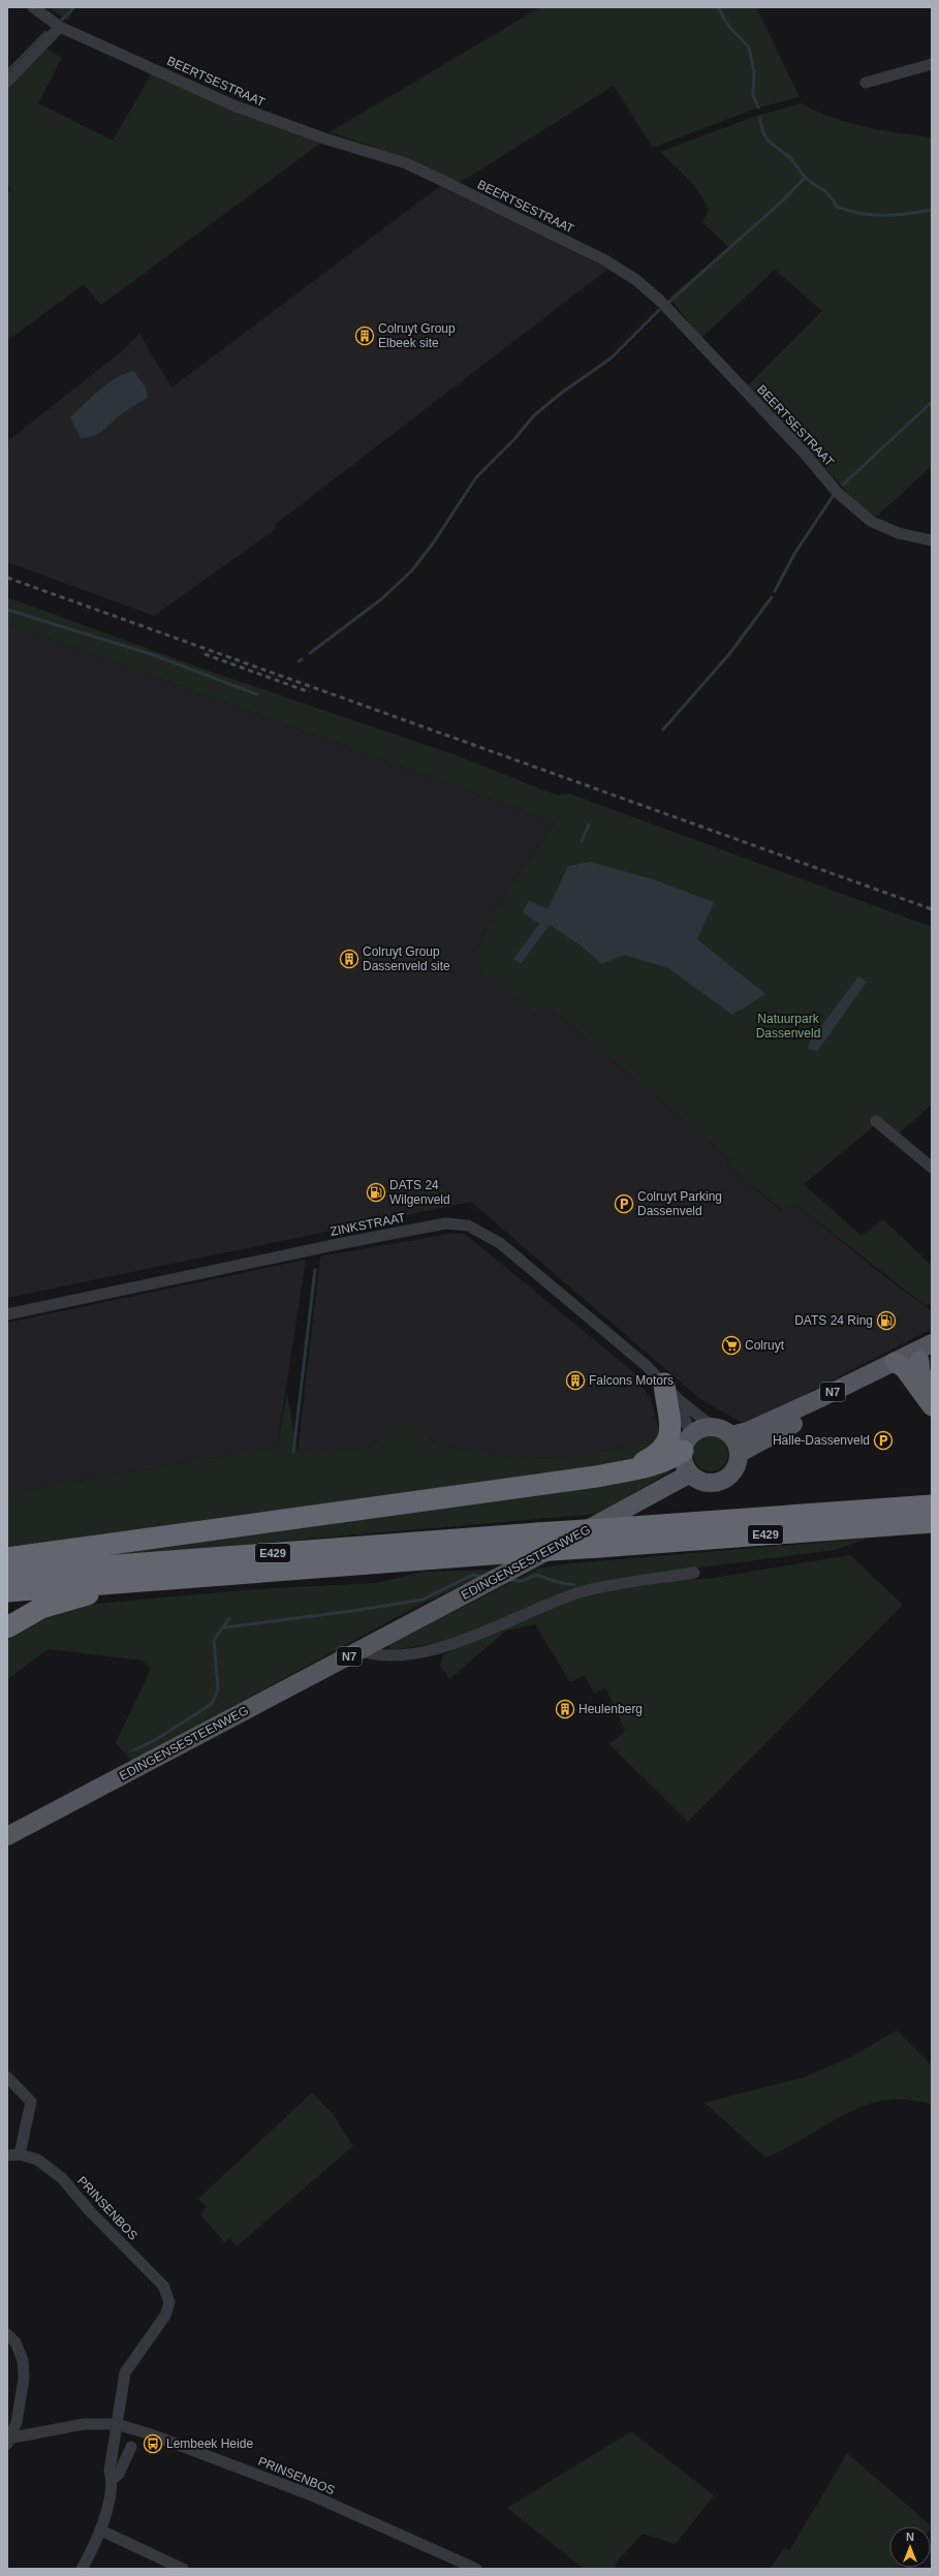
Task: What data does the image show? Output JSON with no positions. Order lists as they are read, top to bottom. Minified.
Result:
{"streets":{"highway":["E429"],"main road":["N7","EDINGENSESTEENWEG"],"street":["BEERTSESTRAAT","ZINKSTRAAT","PRINSENBOS"]},"crossings":[["ZINKSTRAAT","N7"],["ZINKSTRAAT","EDINGENSESTEENWEG"],["N7","EDINGENSESTEENWEG"]],"parks":["Natuurpark Dassenveld"],"places":{"building":["Colruyt Group Elbeek site","Colruyt Group Dassenveld site","Falcons Motors","Heulenberg"],"fuel station":["DATS 24 Wilgenveld","DATS 24 Ring"],"parking":["Colruyt Parking Dassenveld","Halle-Dassenveld"],"supermarket":["Colruyt"],"bus stop":["Lembeek Heide"]},"north":"top"}
